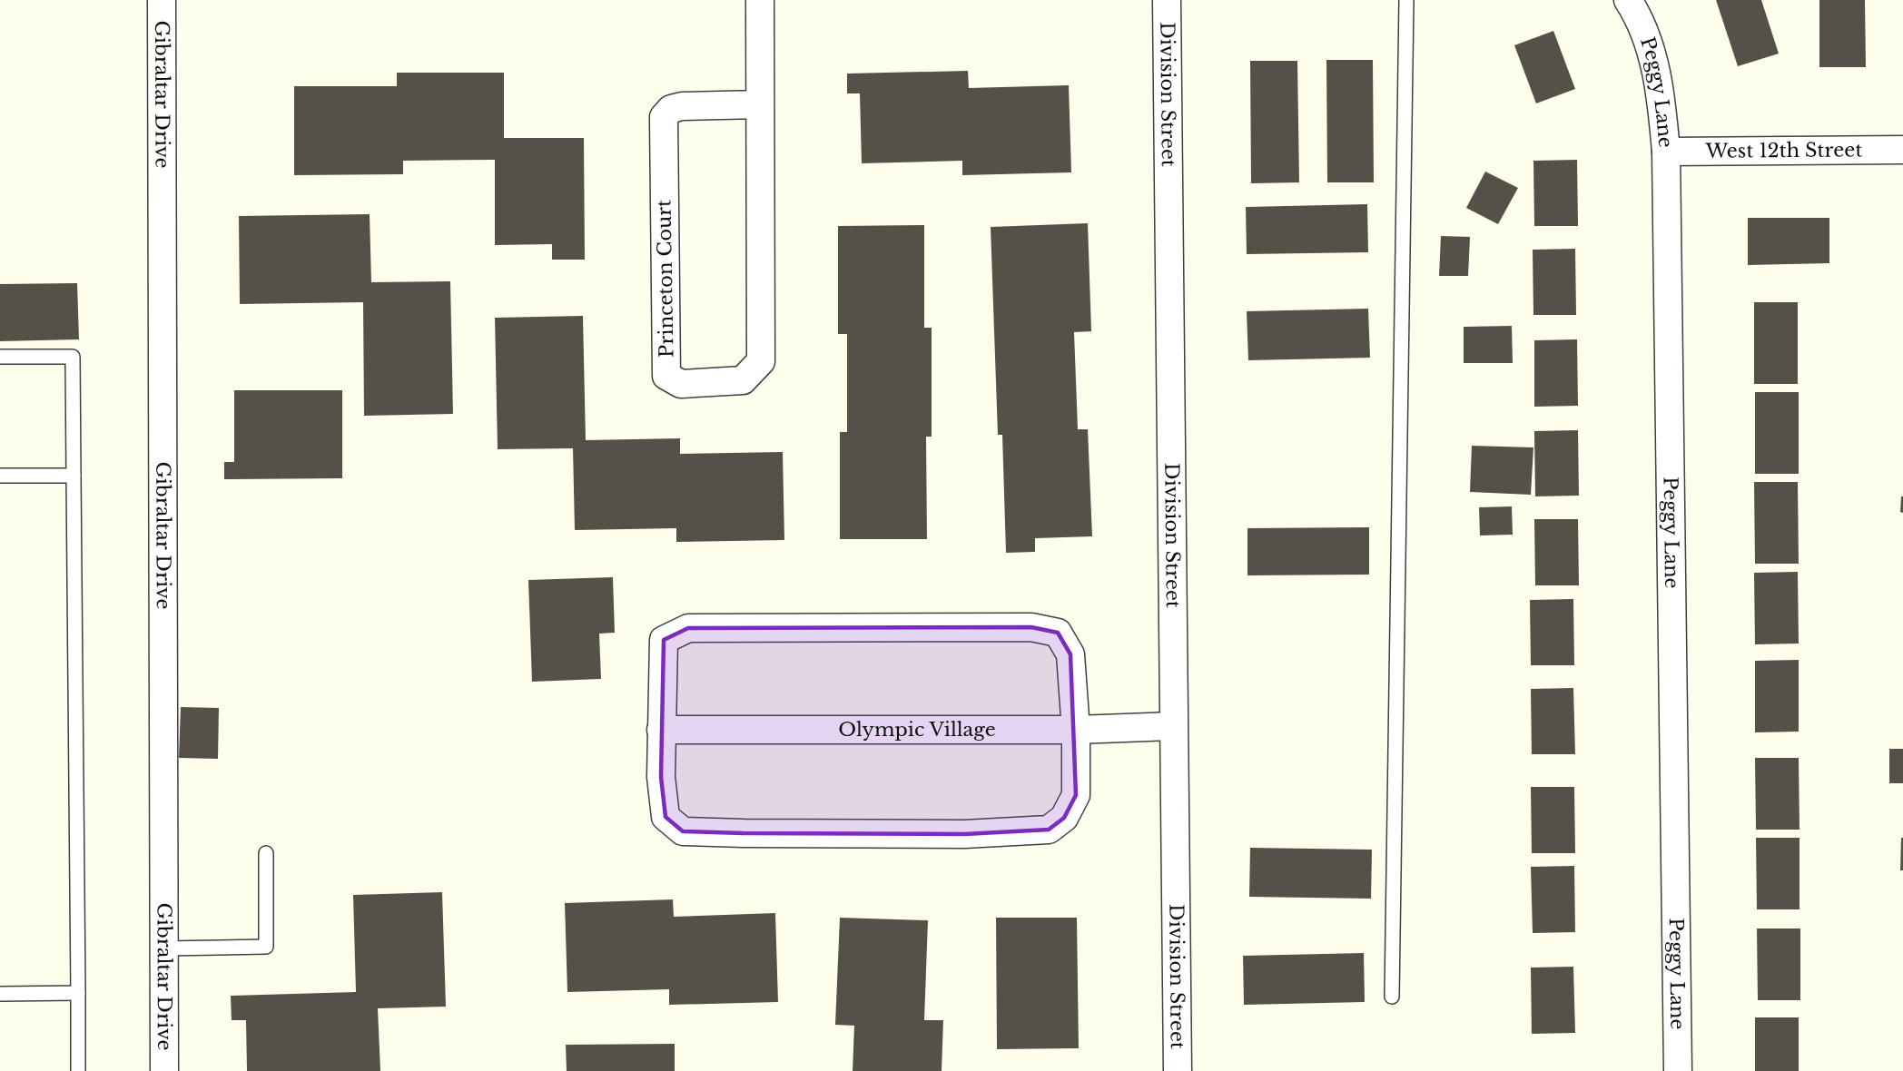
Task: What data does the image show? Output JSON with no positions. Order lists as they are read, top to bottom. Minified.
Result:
{"streets":{"street":["Peggy Lane","Gibraltar Drive","Division Street","West 12th Street","Princeton Court","Olympic Village"]},"crossings":[["Peggy Lane","West 12th Street"],["Division Street","Olympic Village"]]}
